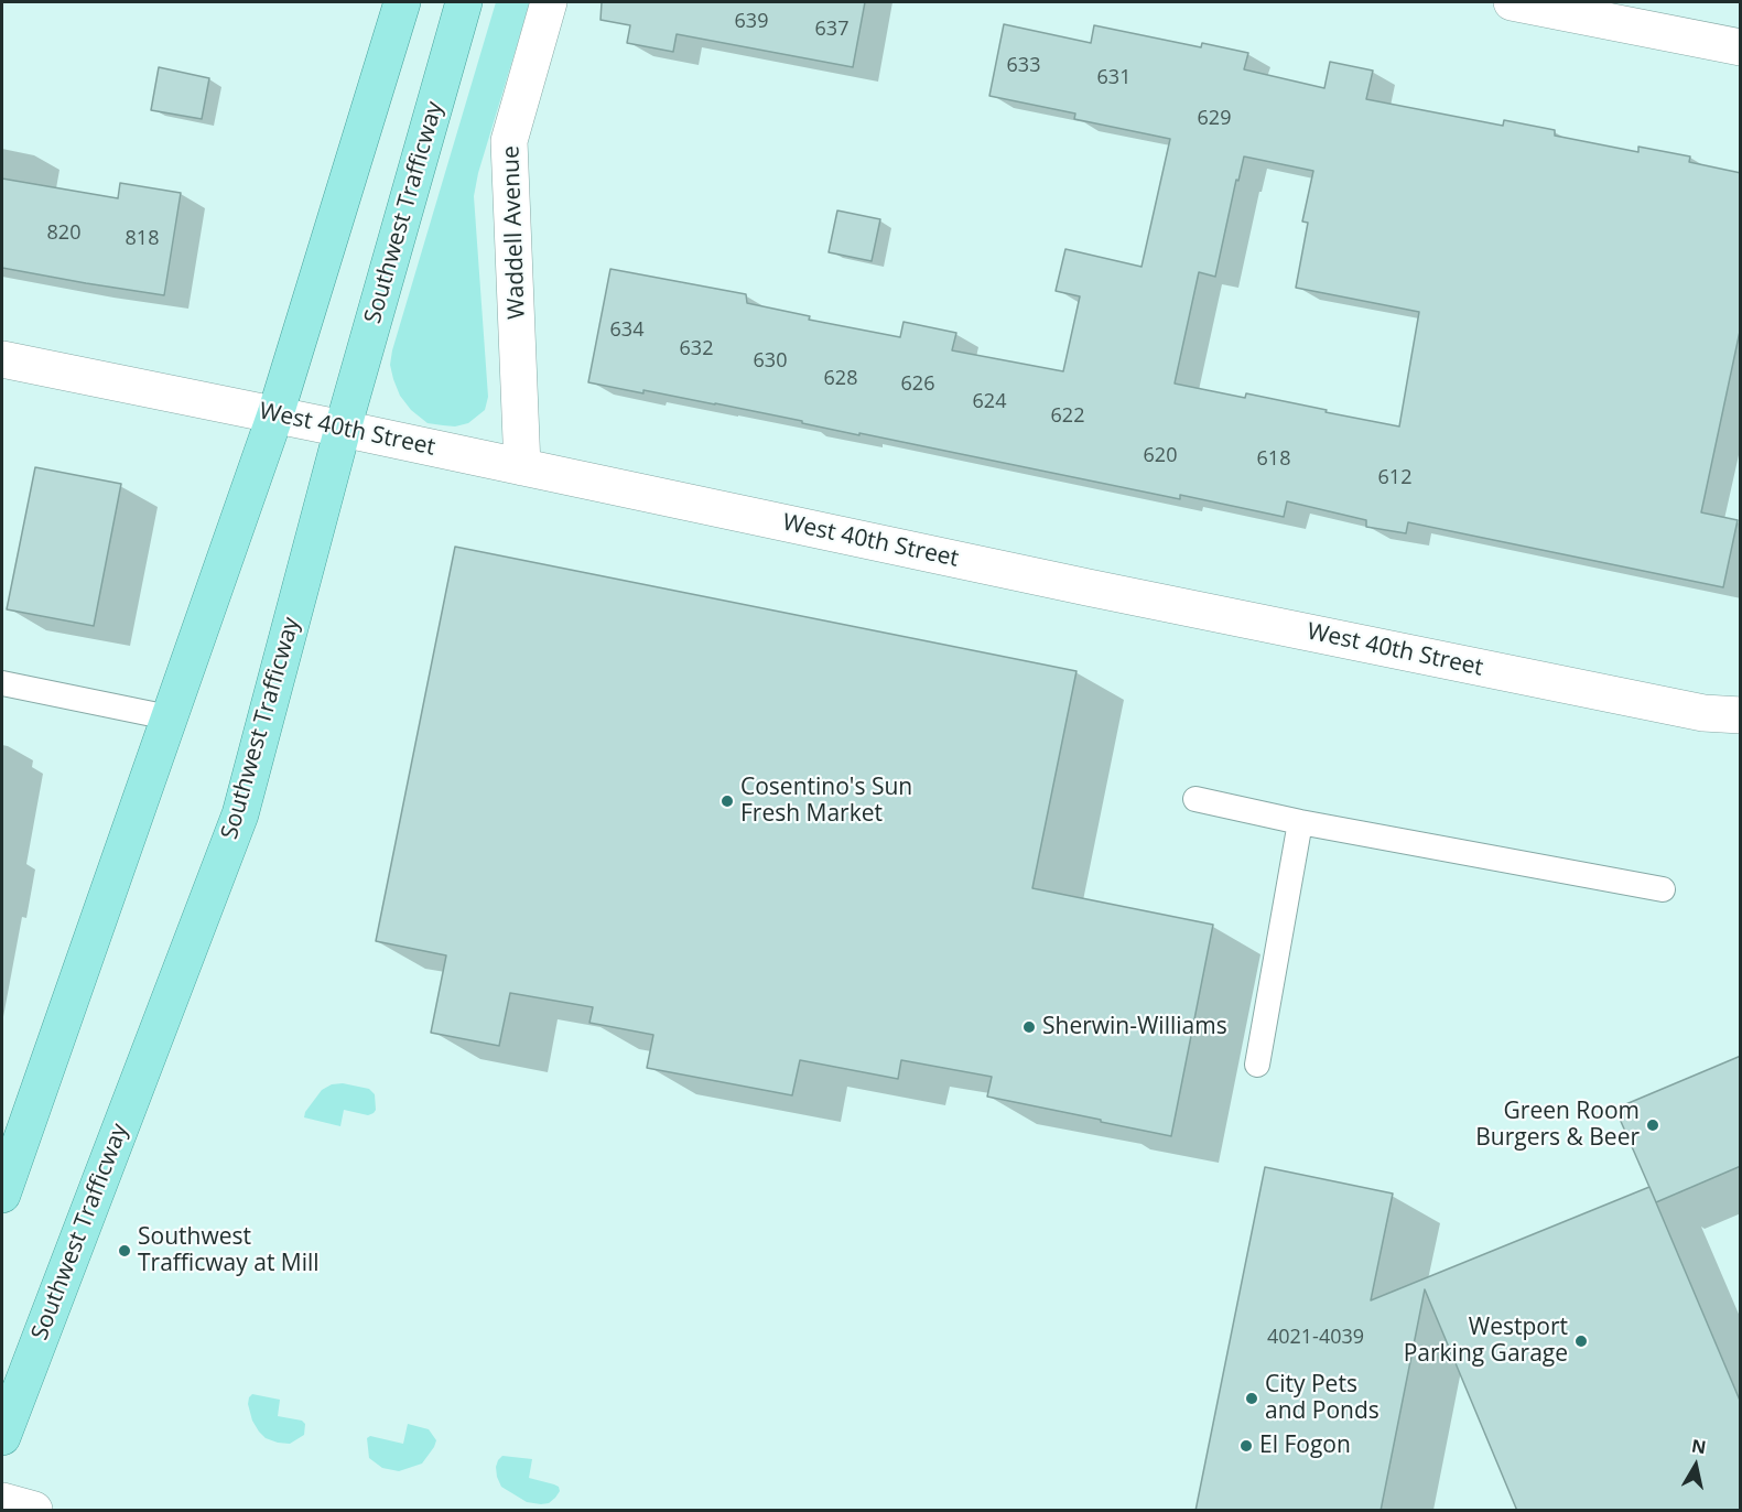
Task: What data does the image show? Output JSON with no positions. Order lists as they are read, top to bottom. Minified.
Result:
{"streets":{"main road":["Southwest Trafficway"],"street":["Waddell Avenue","West 40th Street"]},"crossings":[["Southwest Trafficway","West 40th Street"],["Waddell Avenue","West 40th Street"]],"places":["Cosentino's Sun Fresh Market","Sherwin-Williams","Green Room Burgers & Beer","Southwest Trafficway at Mill","Westport Parking Garage","City Pets and Ponds","El Fogon"],"house_numbers":["639","637","633","631","629","820","818","634","632","630","628","626","624","622","620","618","612","4021-4039"],"north":"top"}
